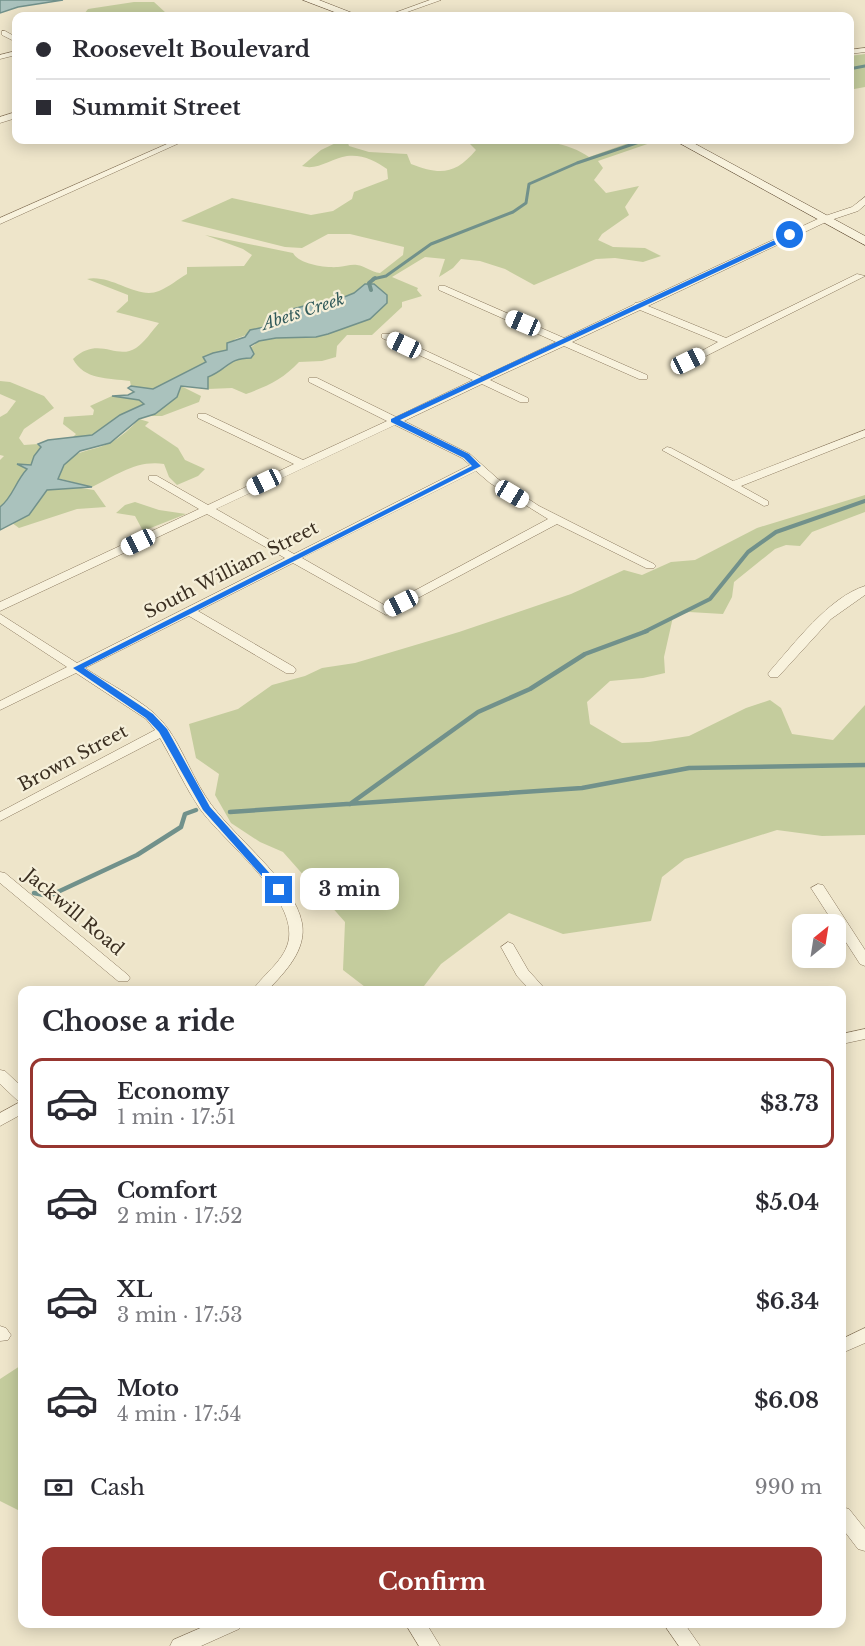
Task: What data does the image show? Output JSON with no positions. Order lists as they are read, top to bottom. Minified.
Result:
{"streets":{"street":["South William Street","Brown Street","Jackwill Road"]},"water":["Abets Creek"],"north":"top right","page":{"banner":["Roosevelt Boulevard","Summit Street"],"bubble":"3 min","heading":"Choose a ride","list":[{"name":"Economy","note":"1 min · 17:51","value":"$3.73"},{"name":"Comfort","note":"2 min · 17:52","value":"$5.04"},{"name":"XL","note":"3 min · 17:53","value":"$6.34"},{"name":"Moto","note":"4 min · 17:54","value":"$6.08"}],"pay":["Cash","990 m"],"buttons":"Confirm"}}
